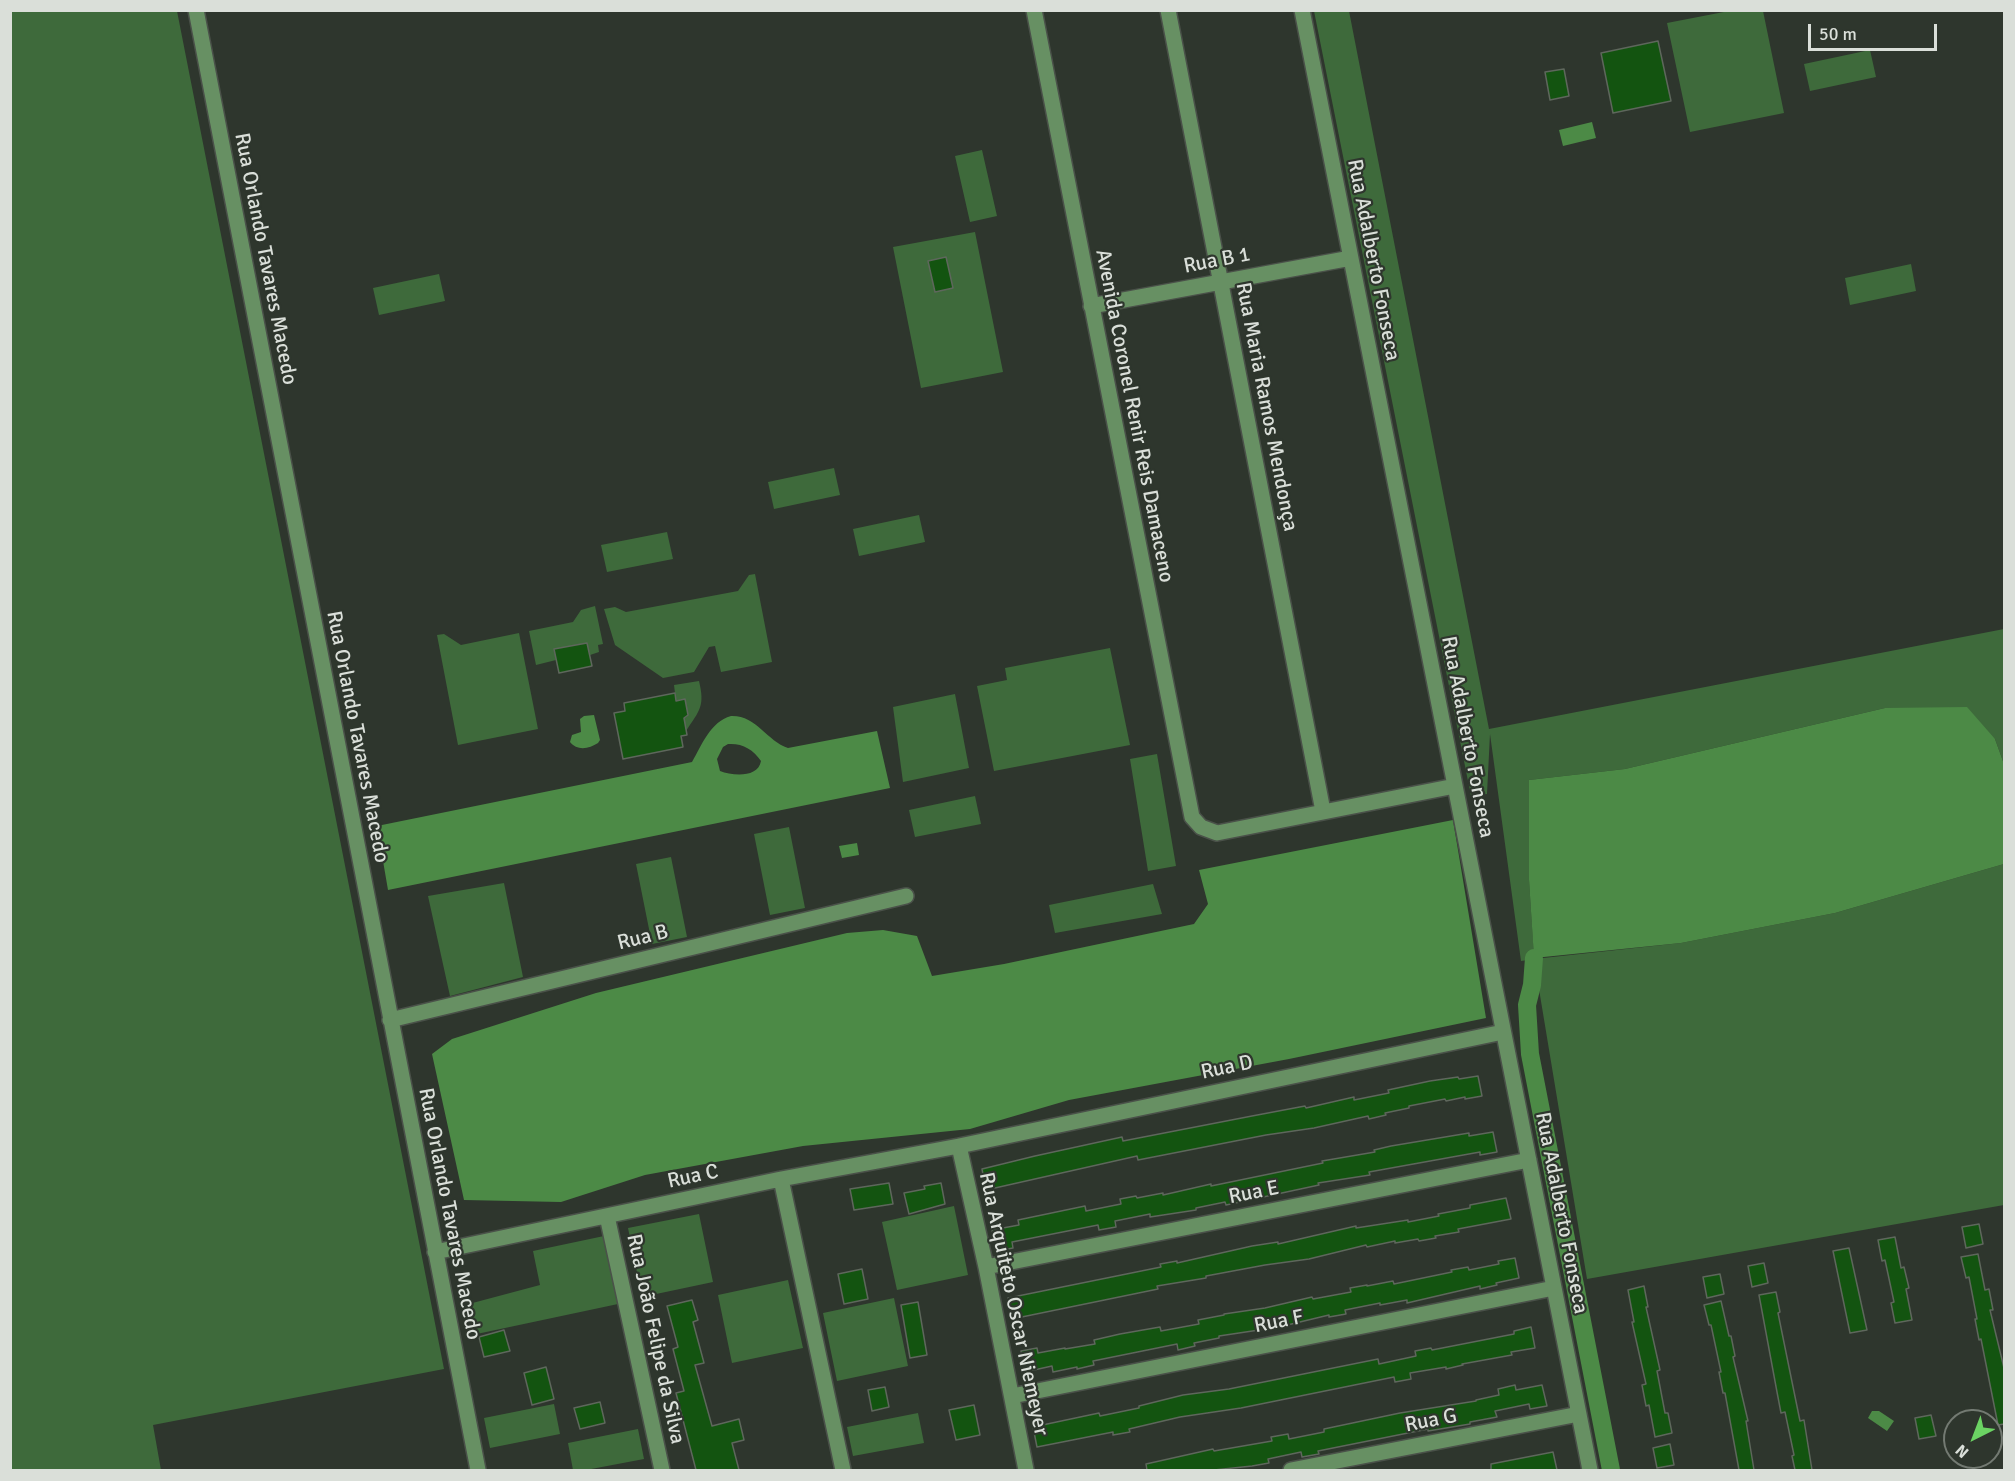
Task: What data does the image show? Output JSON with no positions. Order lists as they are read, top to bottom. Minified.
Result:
{"streets":{"street":["Rua Orlando Tavares Macedo","Rua Adalberto Fonseca","Rua B 1","Rua Maria Ramos Mendonça","Avenida Coronel Renir Reis Damaceno","Rua B","Rua D","Rua C","Rua E","Rua Arquiteto Oscar Niemeyer","Rua F","Rua João Felipe da Silva","Rua G"]},"crossings":[["Rua Orlando Tavares Macedo","Rua B"],["Rua Orlando Tavares Macedo","Rua C"],["Rua Adalberto Fonseca","Rua B 1"],["Rua Adalberto Fonseca","Rua D"],["Rua Adalberto Fonseca","Rua E"],["Rua Adalberto Fonseca","Rua F"],["Rua Adalberto Fonseca","Rua G"],["Rua B 1","Rua Maria Ramos Mendonça"],["Rua B 1","Avenida Coronel Renir Reis Damaceno"],["Rua Maria Ramos Mendonça","Avenida Coronel Renir Reis Damaceno"],["Rua D","Rua C"],["Rua D","Rua Arquiteto Oscar Niemeyer"],["Rua C","Rua Arquiteto Oscar Niemeyer"],["Rua C","Rua João Felipe da Silva"],["Rua E","Rua Arquiteto Oscar Niemeyer"],["Rua Arquiteto Oscar Niemeyer","Rua F"]],"scale_bar":"50 m","north":"bottom left"}
